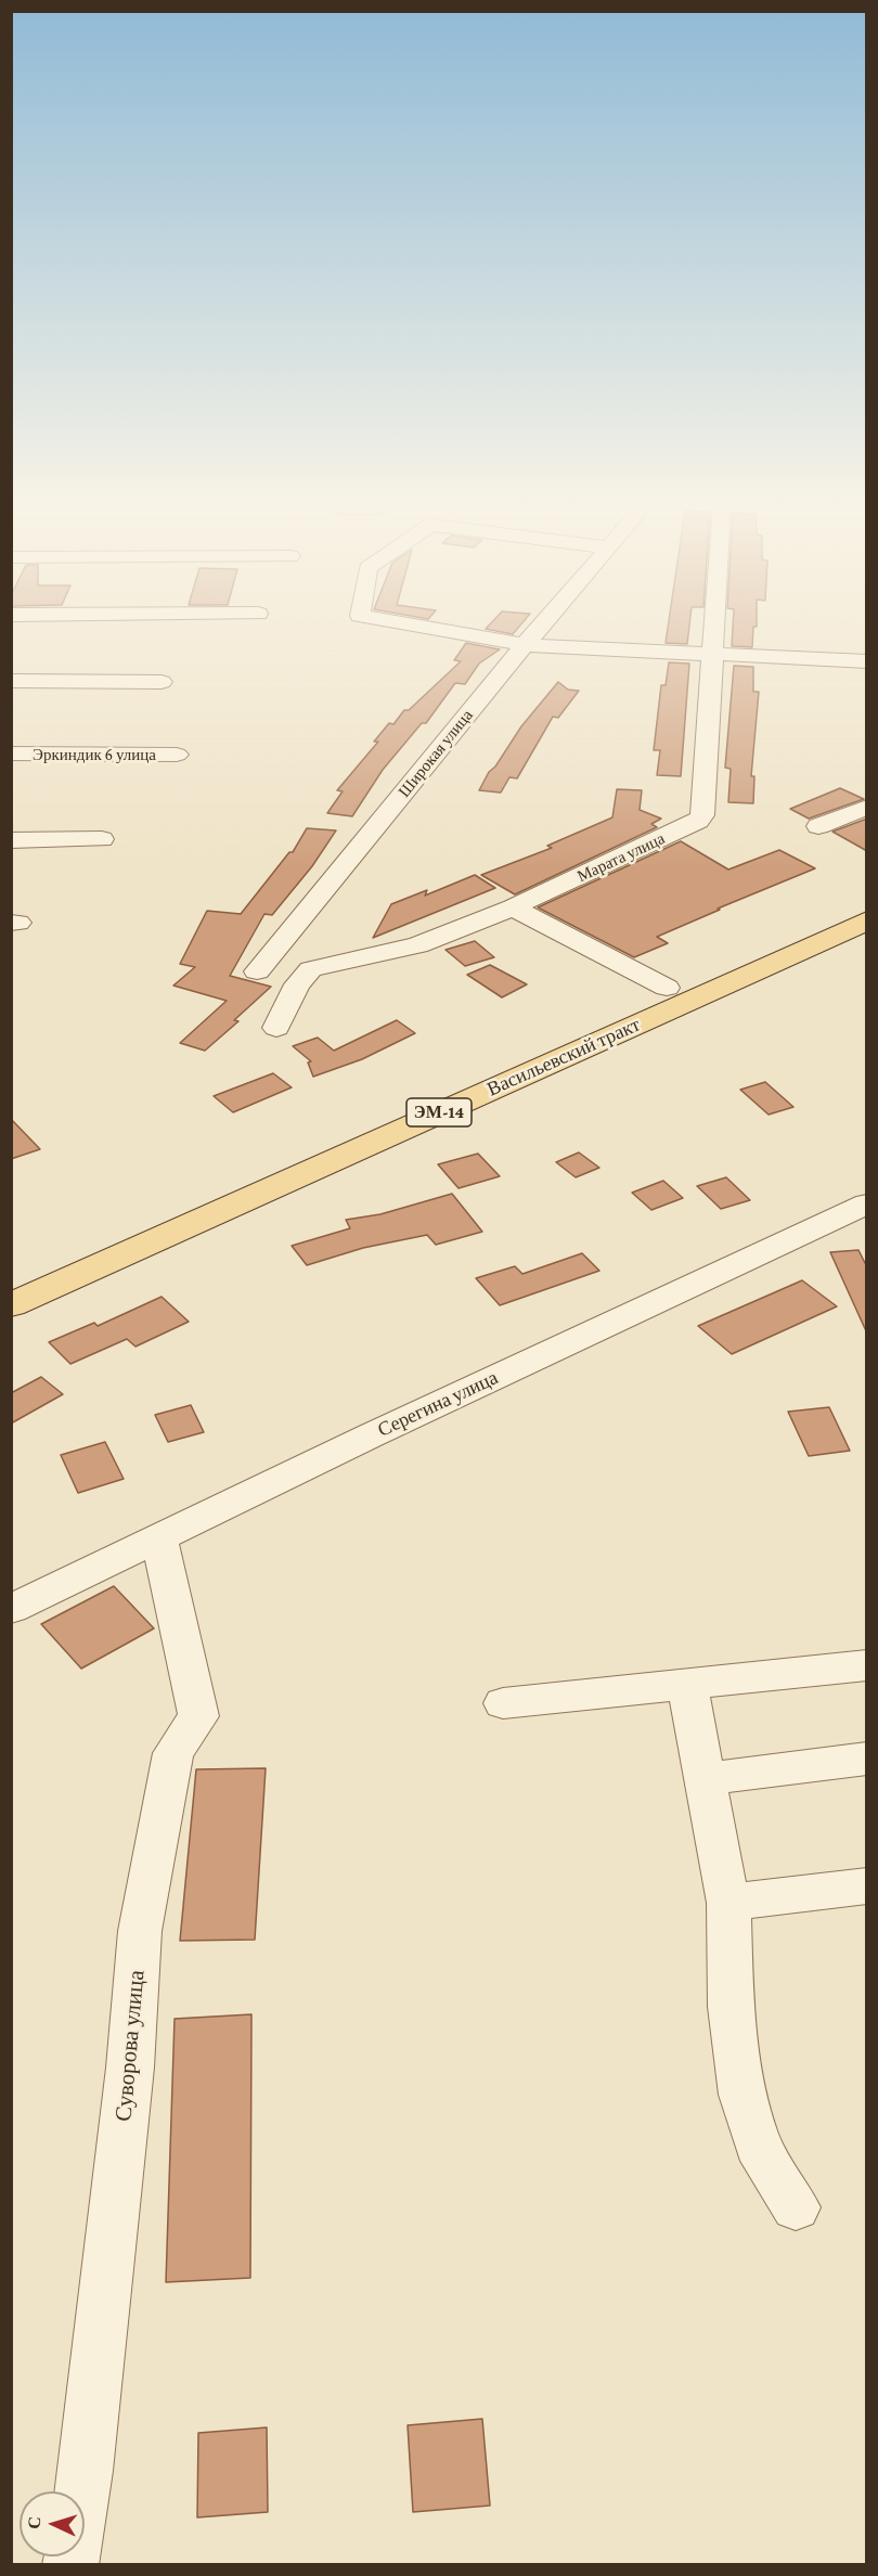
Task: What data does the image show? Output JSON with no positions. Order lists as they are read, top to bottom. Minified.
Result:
{"streets":{"main road":["Васильевский тракт","ЭМ-14"],"street":["Широкая улица","Эркиндик 6 улица","Марата улица","Серегина улица","Суворова улица"]},"crossings":[["Серегина улица","Суворова улица"]],"north":"left"}
